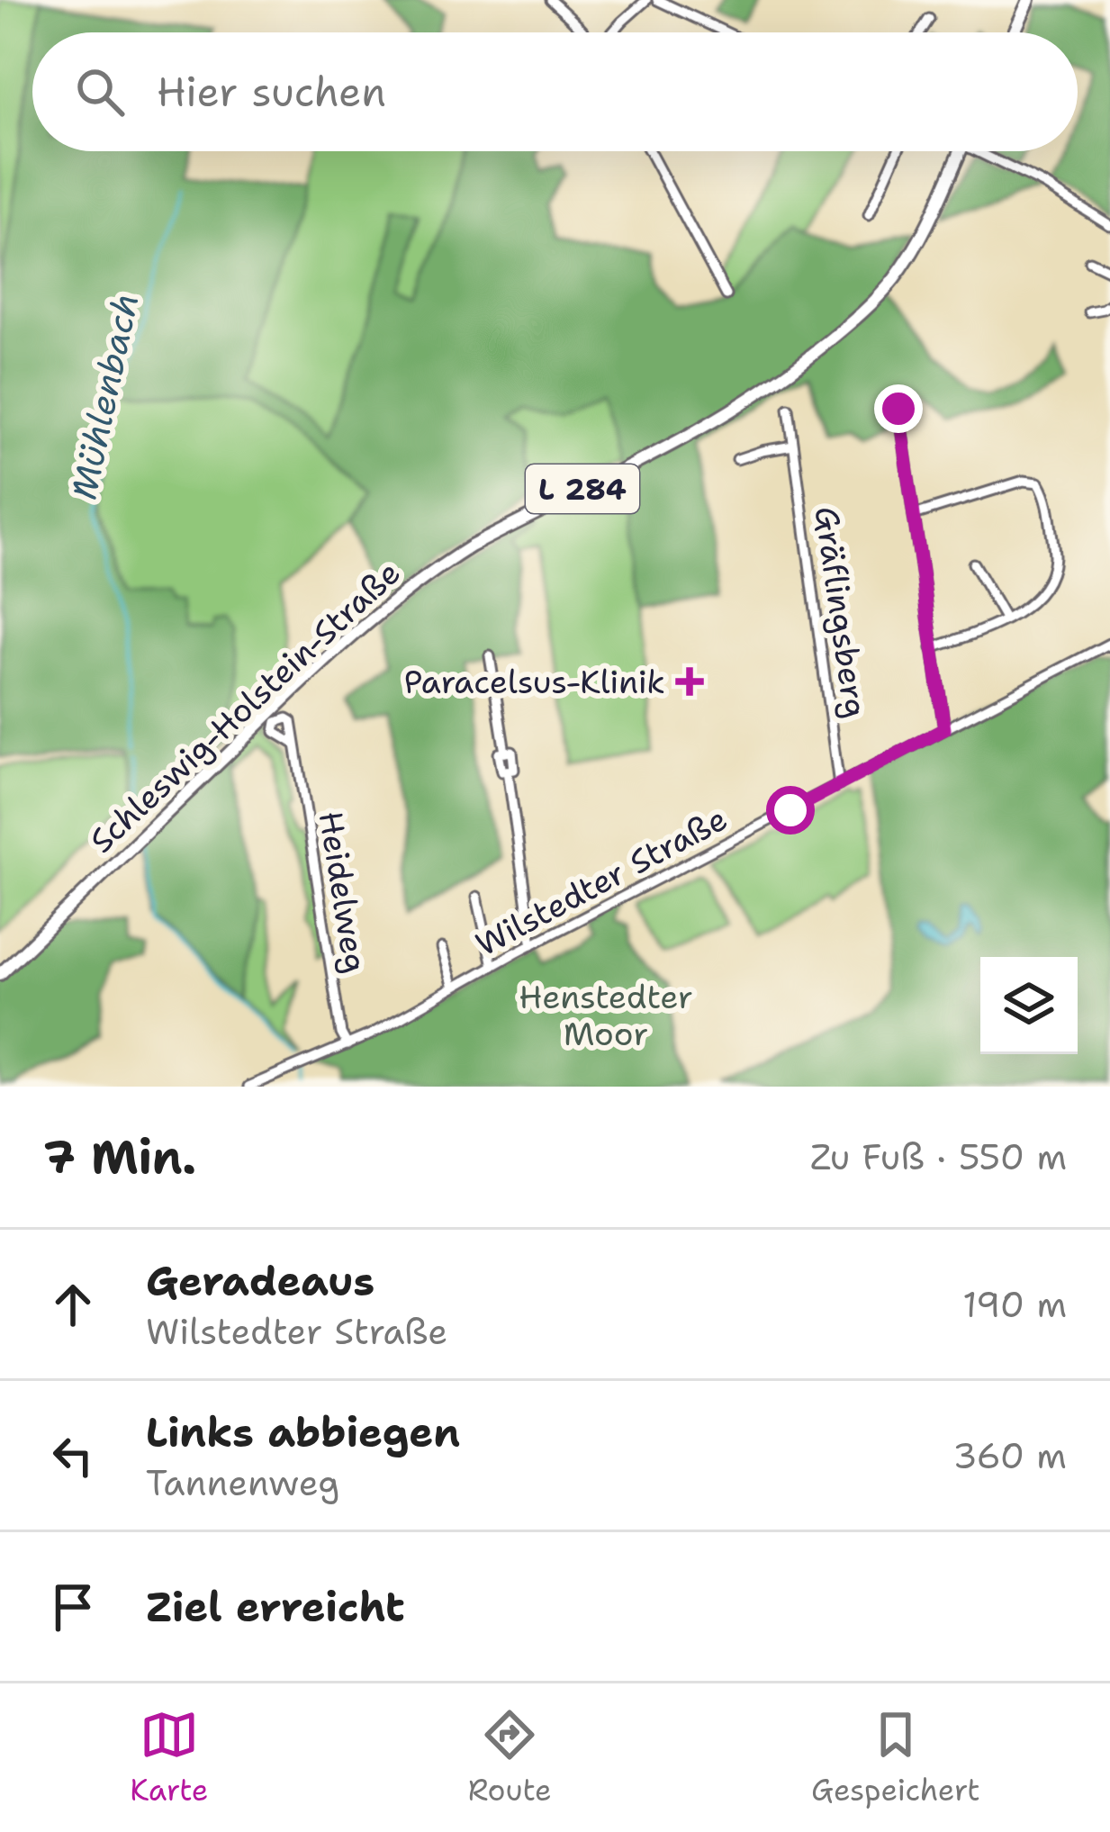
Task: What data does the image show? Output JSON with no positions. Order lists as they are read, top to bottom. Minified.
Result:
{"streets":{"main road":["L 284","Schleswig-Holstein-Straße"],"street":["Gräflingsberg","Wilstedter Straße","Heidelweg"]},"crossings":[["Gräflingsberg","Wilstedter Straße"],["Wilstedter Straße","Heidelweg"]],"water":["Mühlenbach"],"parks":["Henstedter Moor"],"places":{"health":["Paracelsus-Klinik"]},"page":{"search":"Hier suchen","heading":["7 Min.","Zu Fuß · 550 m"],"list":[["Geradeaus","Wilstedter Straße","190 m"],["Links abbiegen","Tannenweg","360 m"],"Ziel erreicht"],"nav":["Karte","Route","Gespeichert"]}}
